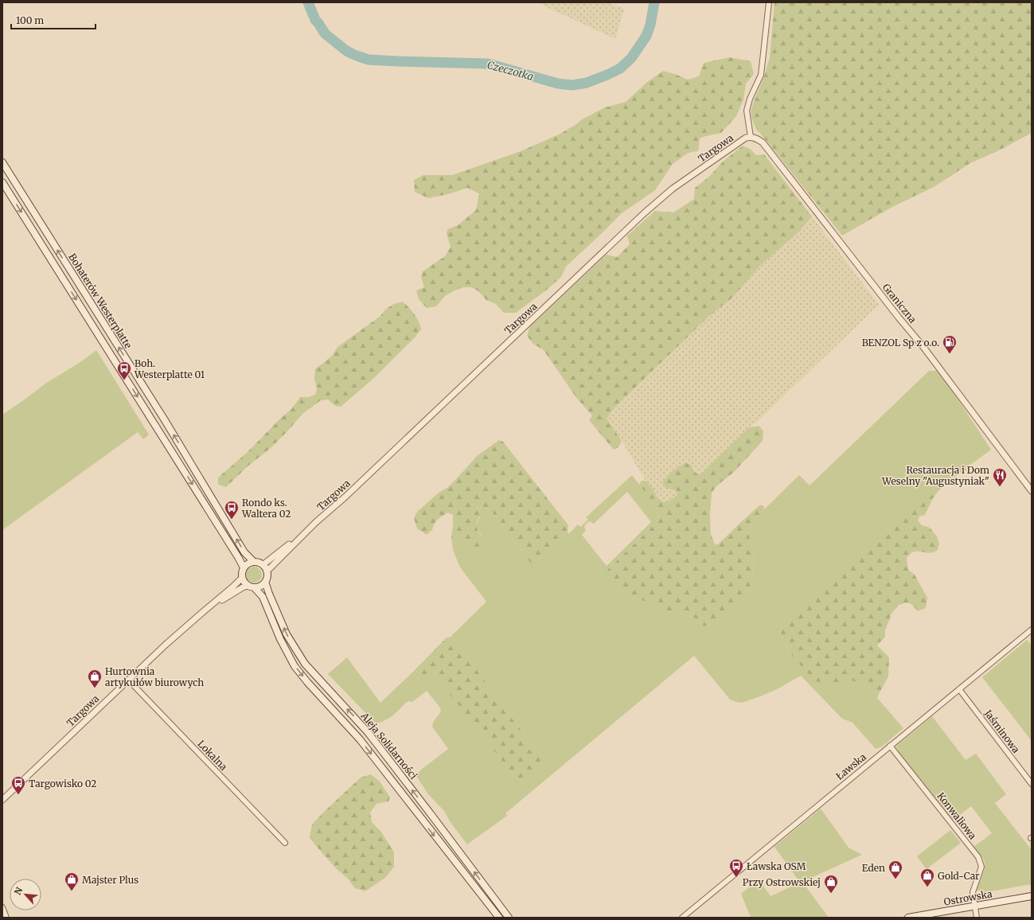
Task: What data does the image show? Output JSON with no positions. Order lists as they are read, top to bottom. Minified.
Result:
{"streets":{"main road":["Bohaterów Westerplatte","Aleja Solidarności","Ostrowska"],"street":["Targowa","Graniczna","Jaśminowa","Lokalna","Ławska","Konwaliowa"]},"crossings":[["Targowa","Bohaterów Westerplatte"],["Targowa","Graniczna"],["Targowa","Aleja Solidarności"],["Targowa","Lokalna"],["Bohaterów Westerplatte","Aleja Solidarności"],["Jaśminowa","Ławska"],["Ławska","Konwaliowa"],["Konwaliowa","Ostrowska"]],"water":["Czeczotka"],"places":{"fuel station":["BENZOL Sp z o.o."],"bus stop":["Boh. Westerplatte 01","Rondo ks. Waltera 02","Targowisko 02","Ławska OSM"],"restaurant":["Restauracja i Dom Weselny \"Augustyniak\""],"shop":["Hurtownia artykułów biurowych","Eden","Gold-Car","Majster Plus","Przy Ostrowskiej"]},"scale_bar":"100 m","north":"top left"}
